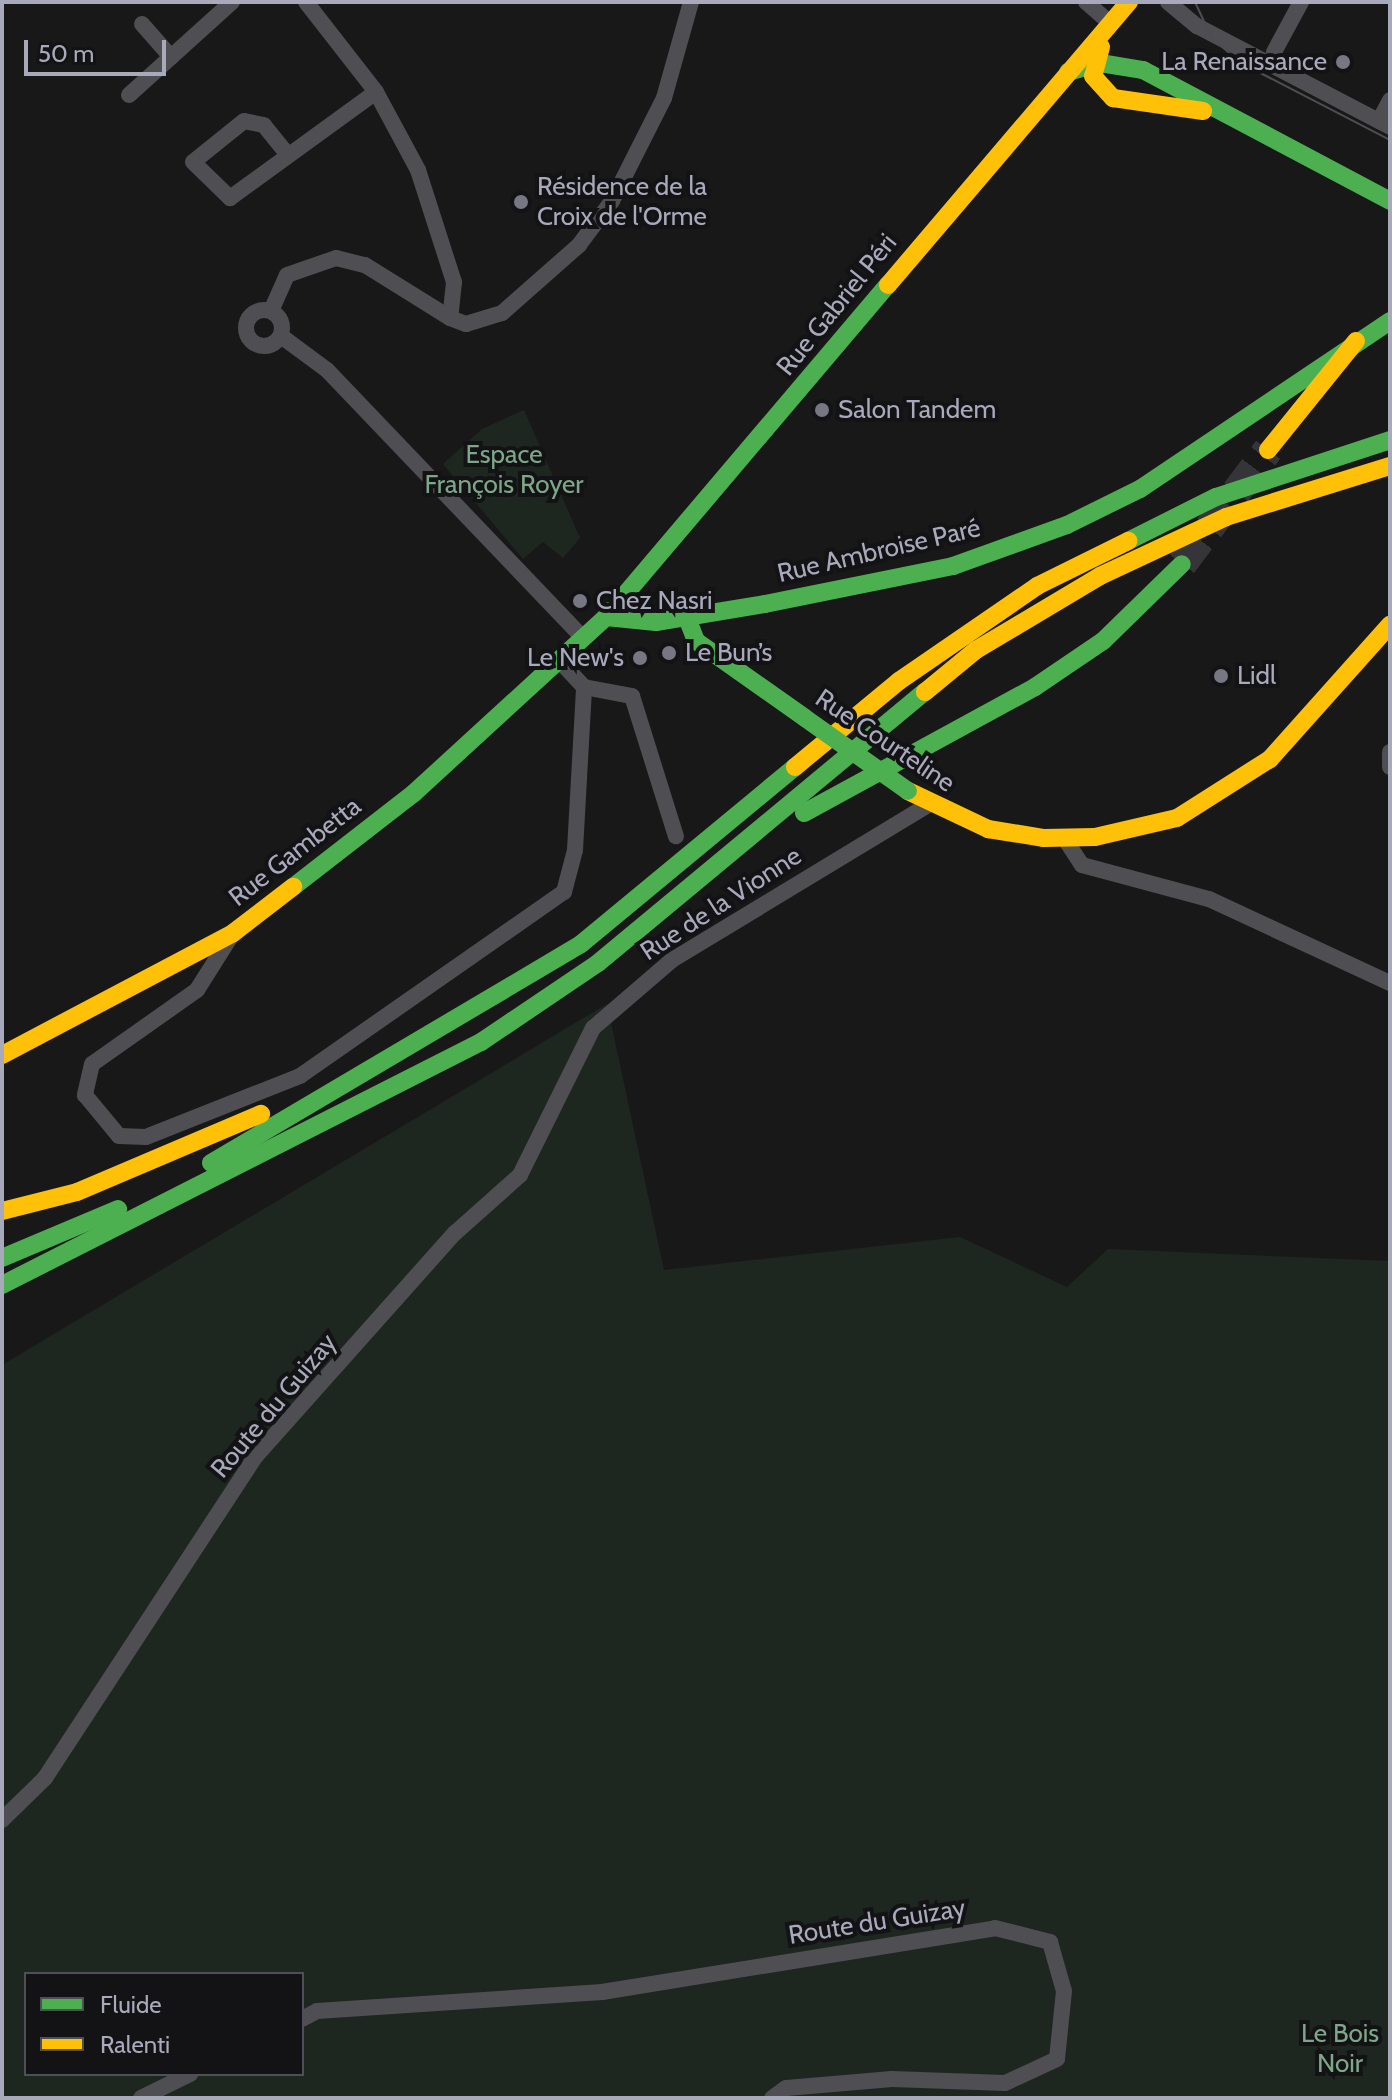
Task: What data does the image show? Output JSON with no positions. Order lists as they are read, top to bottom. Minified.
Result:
{"streets":{"main road":["Rue Gabriel Péri","Rue Ambroise Paré","Rue Courteline","Rue Gambetta"],"street":["Rue de la Vionne","Route du Guizay"]},"crossings":[["Rue Gabriel Péri","Rue Ambroise Paré"],["Rue Gabriel Péri","Rue Gambetta"],["Rue Ambroise Paré","Rue Courteline"],["Rue Courteline","Rue de la Vionne"],["Rue de la Vionne","Route du Guizay"]],"parks":["Espace François Royer","Le Bois Noir"],"places":["La Renaissance","Résidence de la Croix de l'Orme","Salon Tandem","Chez Nasri","Le Bun’s","Le New's","Lidl"],"legend":["Fluide","Ralenti"],"scale_bar":"50 m"}
